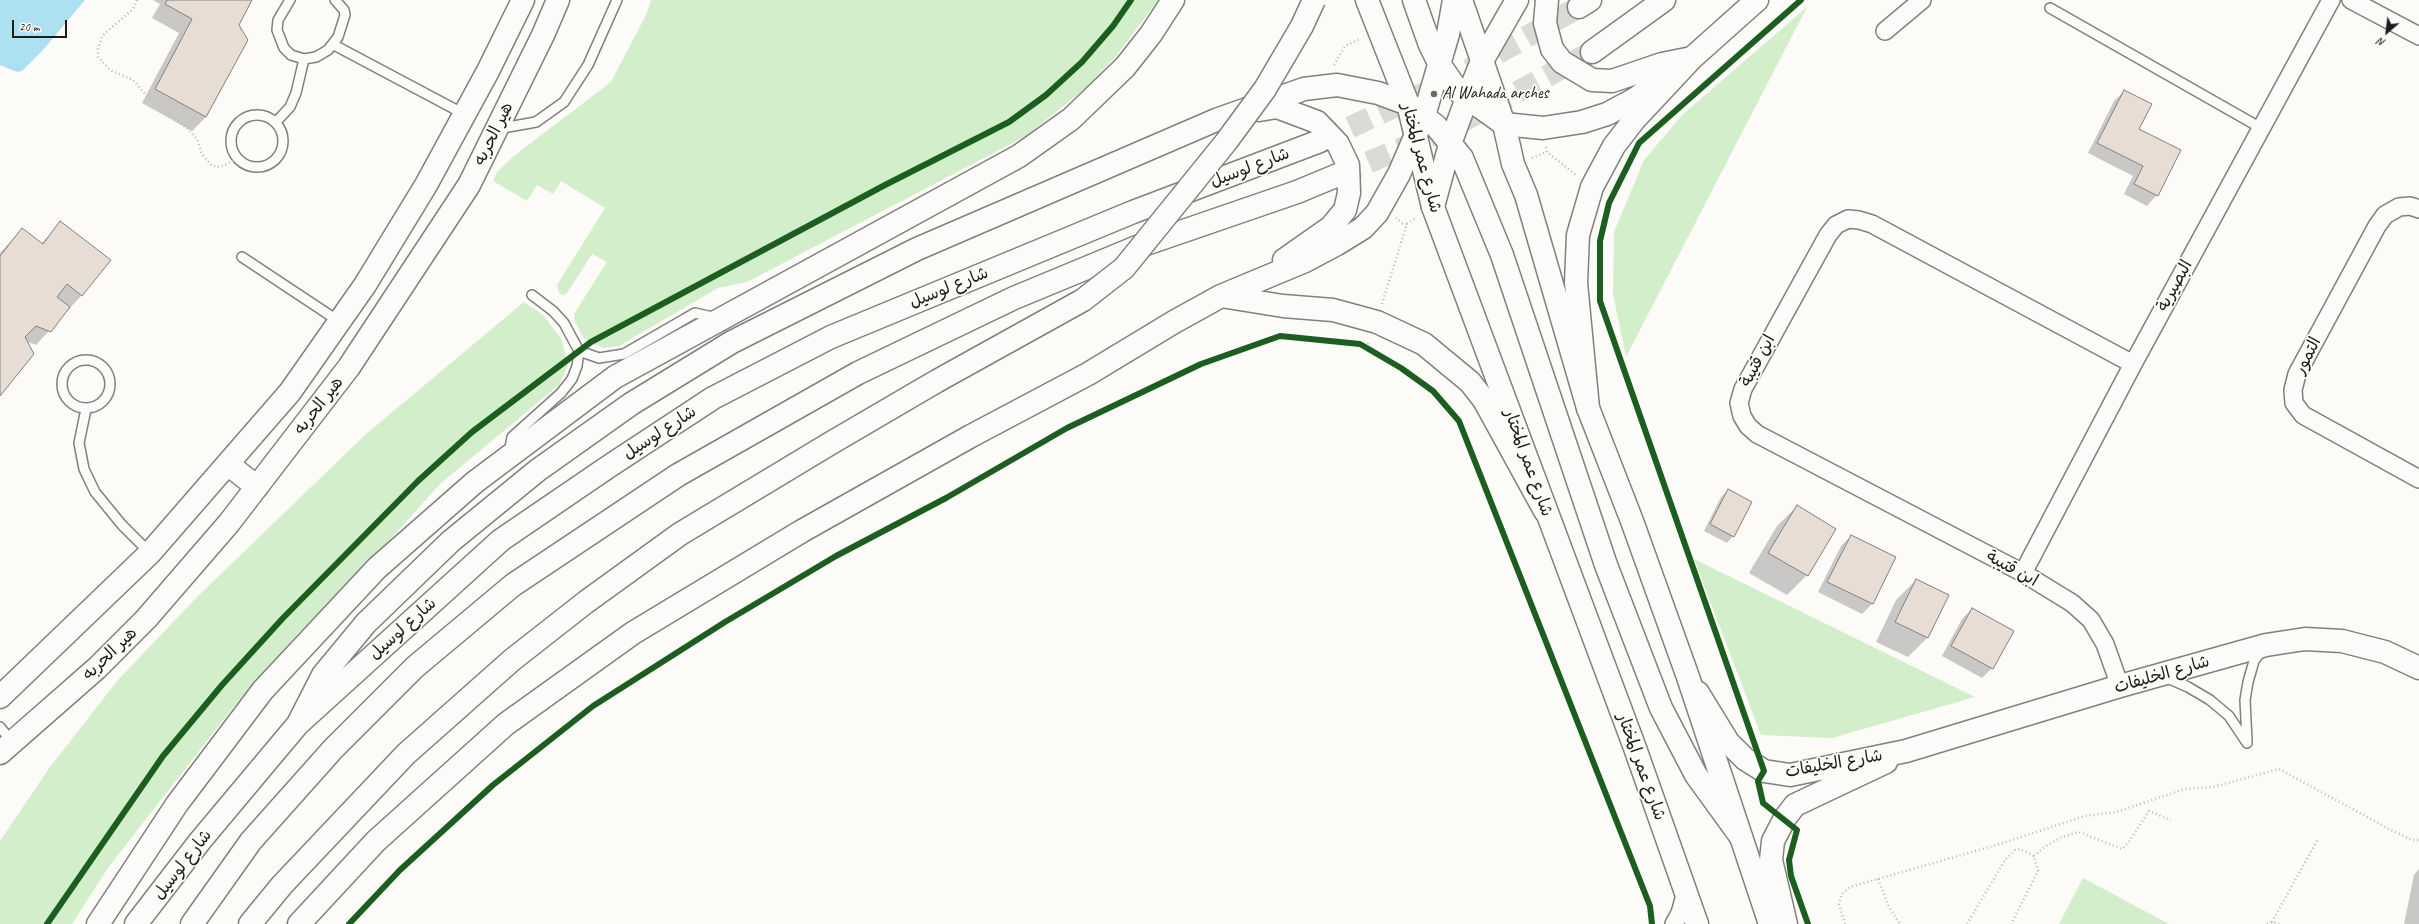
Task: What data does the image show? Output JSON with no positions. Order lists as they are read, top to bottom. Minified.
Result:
{"streets":{"main road":["هير الحربه","شارع عمر المختار","شارع لوسيل","شارع الخليفات"],"street":["البصيرية","التمور","ابن قتيبة"]},"crossings":[["البصيرية","ابن قتيبة"],["ابن قتيبة","شارع الخليفات"]],"places":["Al Wahada arches"],"scale_bar":"20 m","north":"bottom left"}
